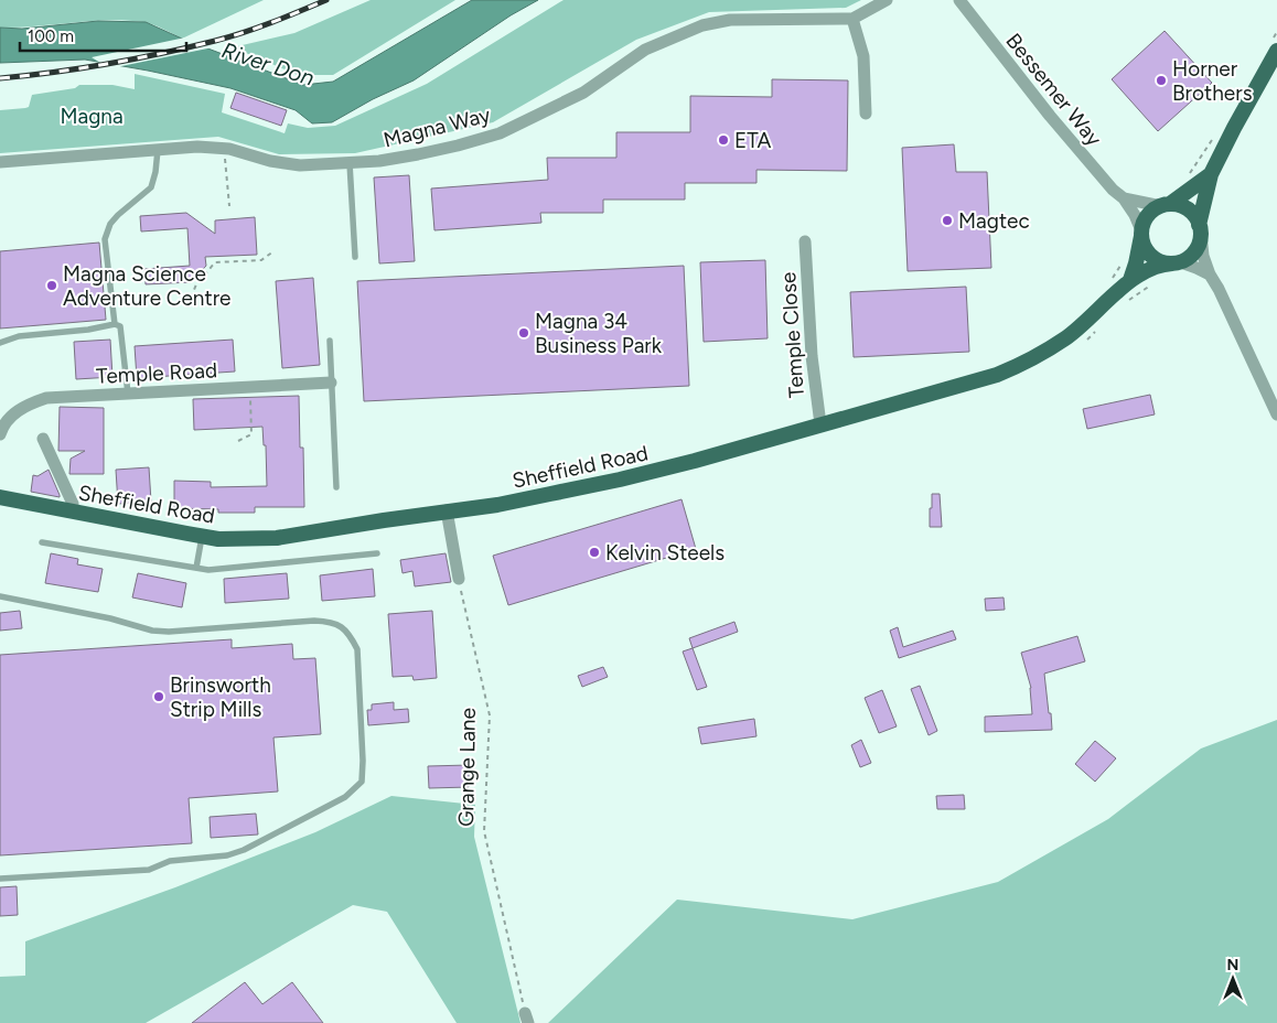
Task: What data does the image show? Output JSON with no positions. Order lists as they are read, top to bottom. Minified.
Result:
{"streets":{"main road":["Sheffield Road"],"street":["Bessemer Way","Magna Way","Temple Close","Temple Road"],"path":["Grange Lane"]},"crossings":[["Bessemer Way","Sheffield Road"],["Temple Close","Sheffield Road"]],"water":["River Don"],"parks":["Magna"],"places":["Horner Brothers","ETA","Magtec","Magna Science Adventure Centre","Magna 34 Business Park","Kelvin Steels","Brinsworth Strip Mills"],"scale_bar":"100 m","north":"top"}
